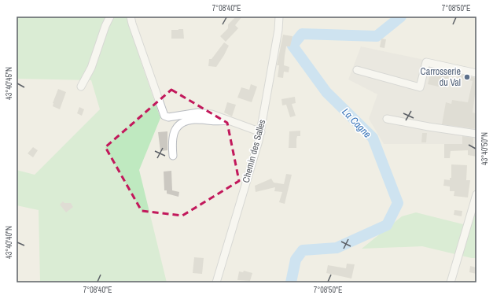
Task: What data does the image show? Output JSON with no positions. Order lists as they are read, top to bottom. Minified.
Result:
{"streets":{"street":["Chemin des Salles"]},"water":["La Cagne"],"places":["Carrosserie du Val"],"coordinates":["7°08'40\"E","7°08'50\"E","43°40'45\"N","43°40'50\"N","43°40'40\"N"]}
